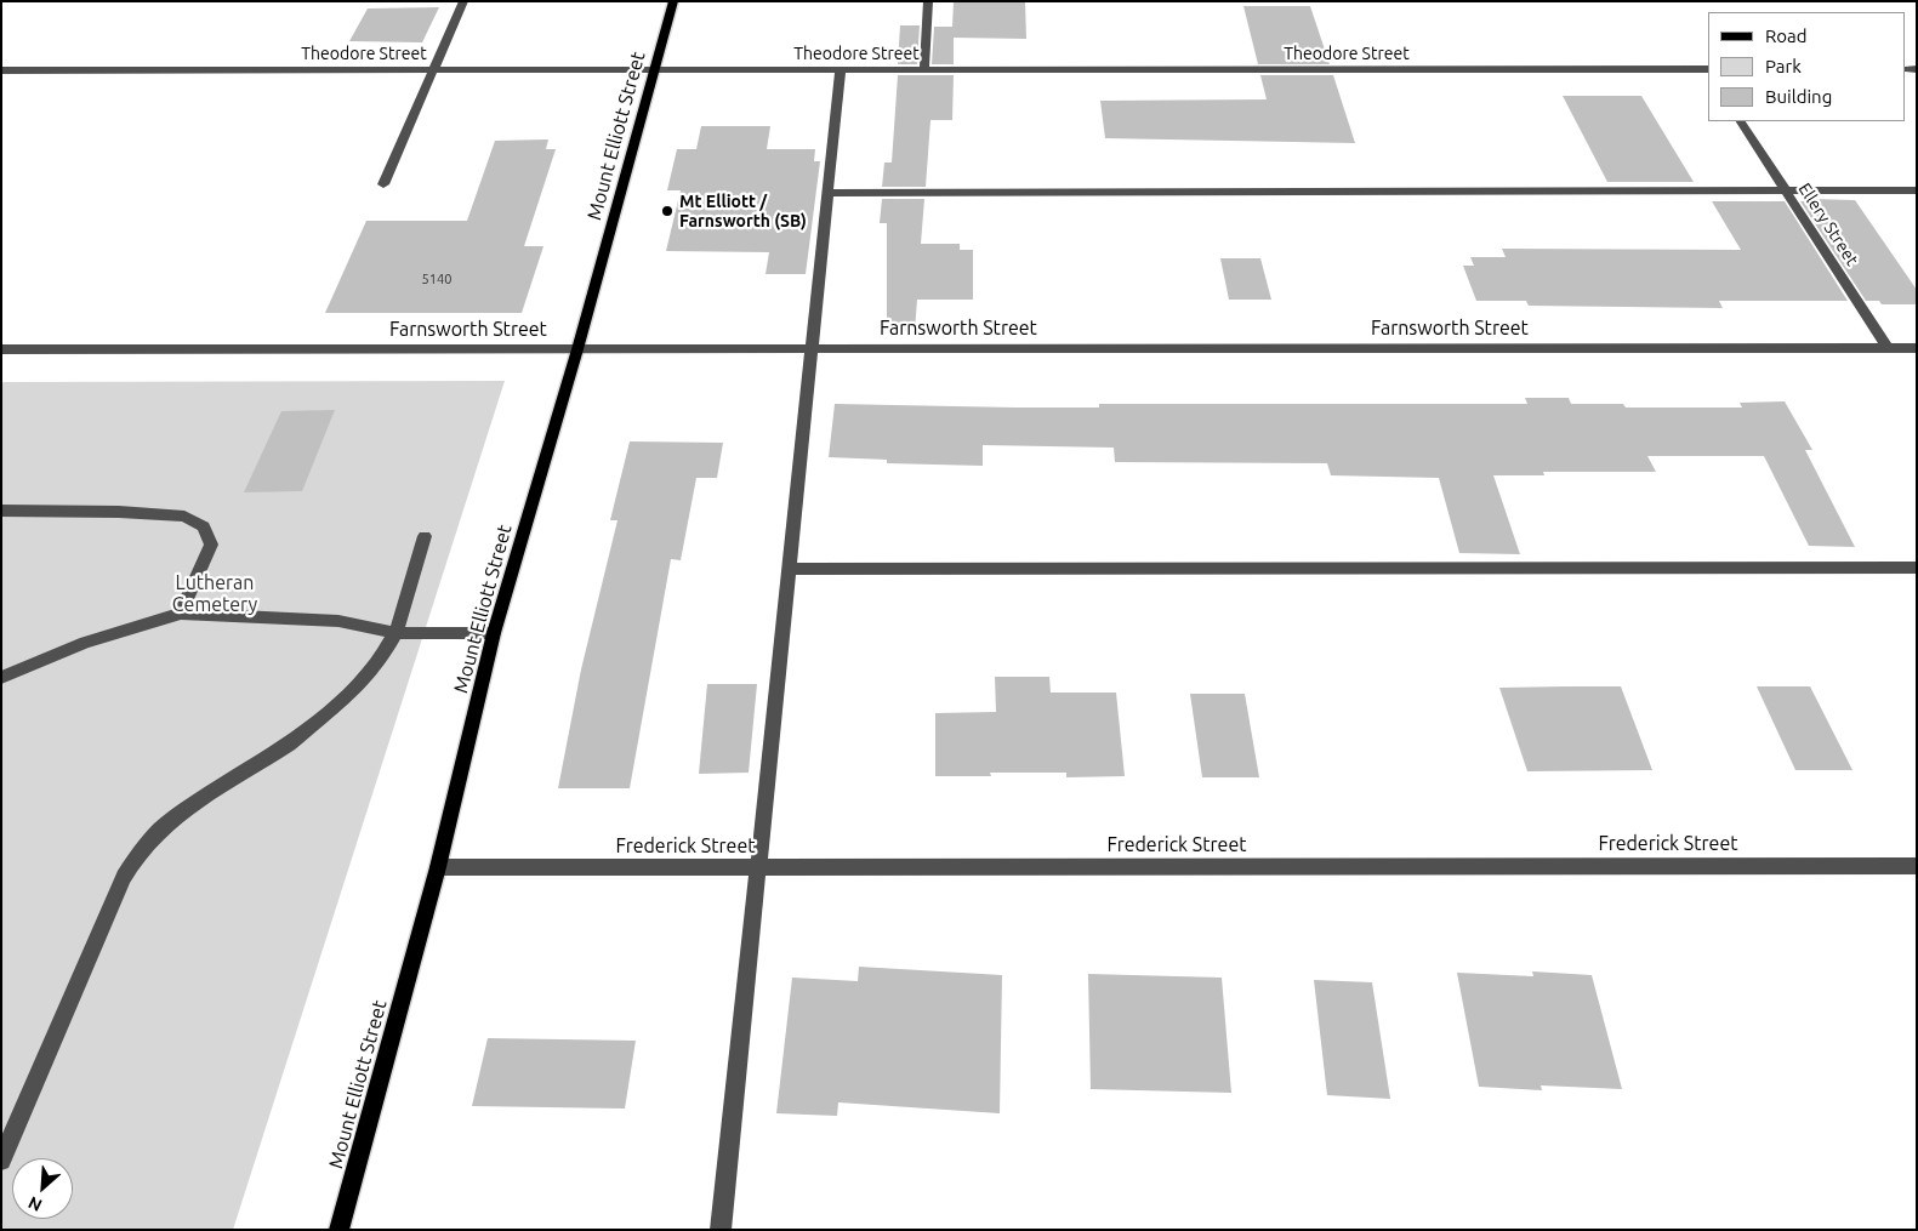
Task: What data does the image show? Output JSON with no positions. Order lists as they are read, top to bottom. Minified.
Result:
{"streets":{"main road":["Mount Elliott Street"],"street":["Theodore Street","Ellery Street","Farnsworth Street","Frederick Street"]},"crossings":[["Theodore Street","Mount Elliott Street"],["Mount Elliott Street","Farnsworth Street"],["Mount Elliott Street","Frederick Street"],["Ellery Street","Farnsworth Street"]],"parks":["Lutheran Cemetery"],"places":["Mt Elliott / Farnsworth (SB)"],"house_numbers":["5140"],"legend":["Road","Park","Building"],"north":"bottom left"}
